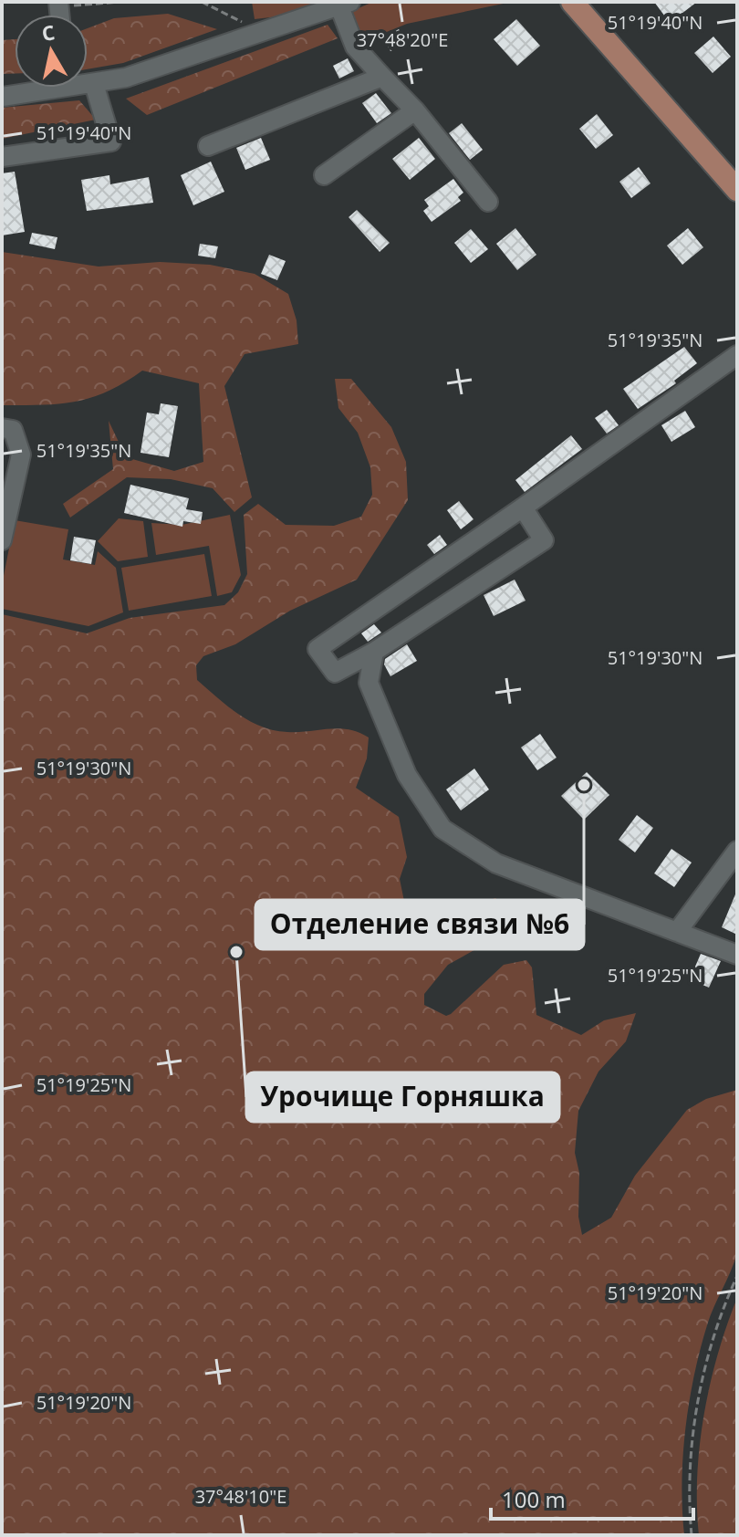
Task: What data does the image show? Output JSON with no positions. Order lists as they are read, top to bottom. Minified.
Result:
{"places":["Отделение связи №6","Урочище Горняшка"],"scale_bar":"100 m","north":"top","coordinates":["51°19'40\"N","37°48'20\"E","51°19'35\"N","51°19'30\"N","51°19'25\"N","51°19'20\"N","37°48'10\"E"]}
